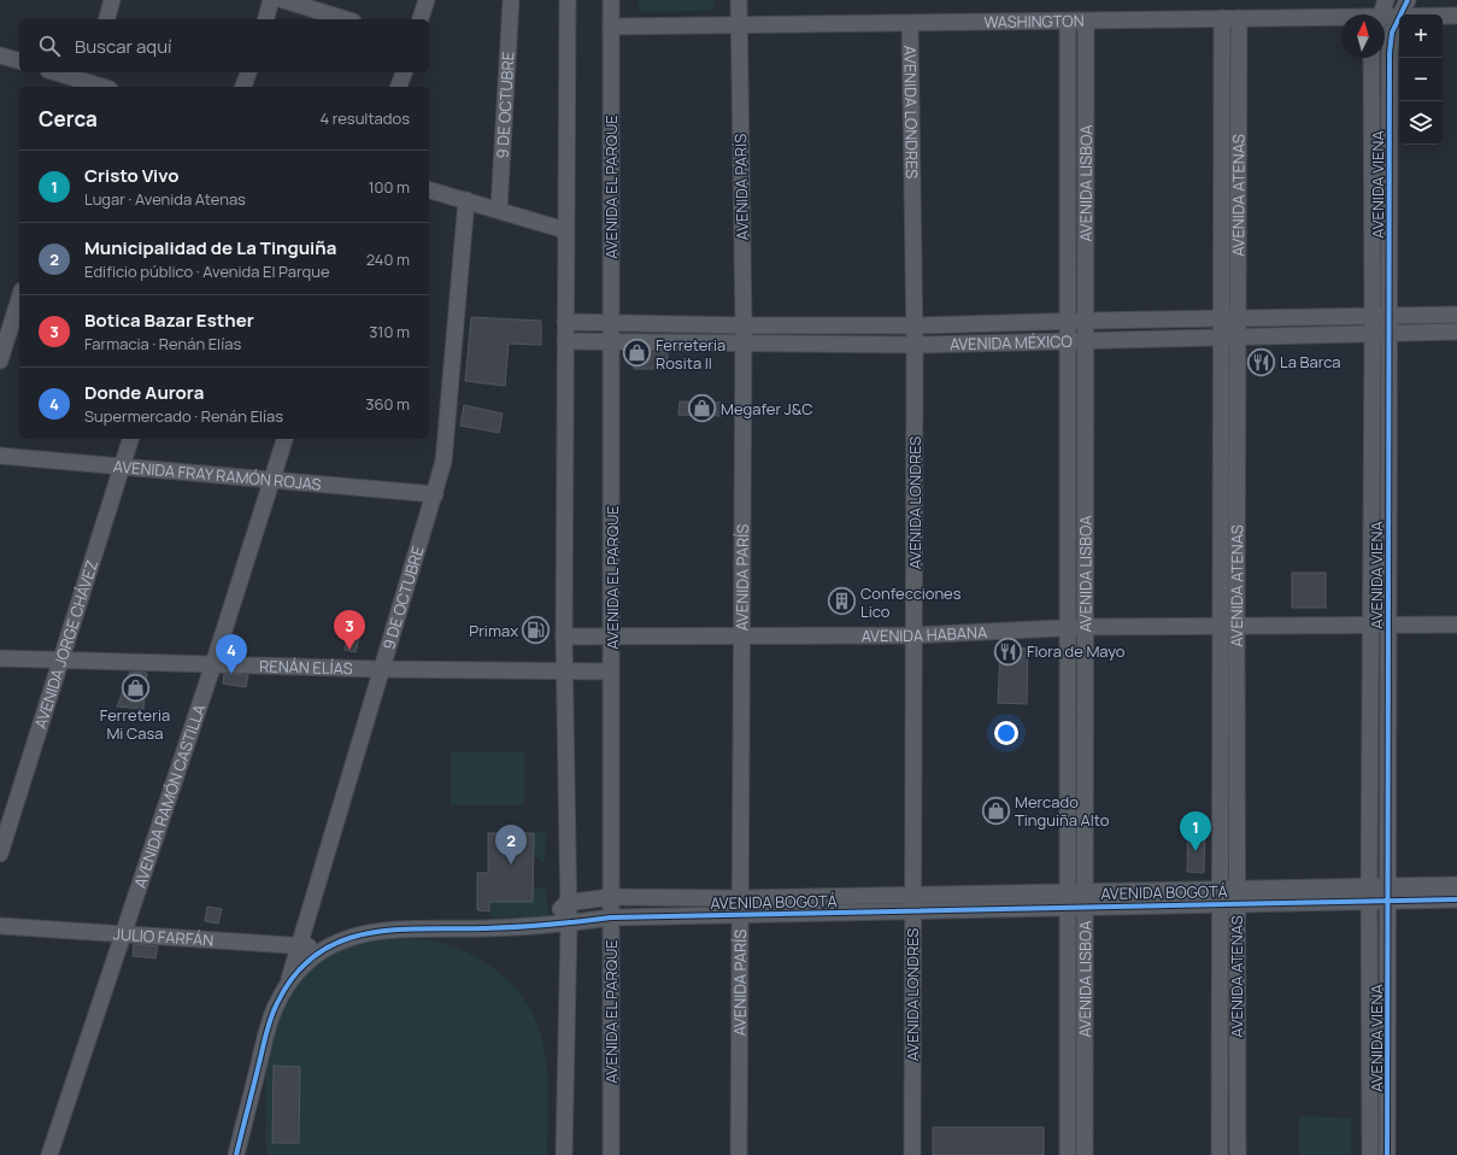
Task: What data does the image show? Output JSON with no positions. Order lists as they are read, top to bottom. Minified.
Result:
{"streets":{"street":["WASHINGTON","9 DE OCTUBRE","AVENIDA LONDRES","AVENIDA LISBOA","AVENIDA VIENA","AVENIDA EL PARQUE","AVENIDA PARÍS","AVENIDA ATENAS","AVENIDA MÉXICO","AVENIDA FRAY RAMÓN ROJAS","AVENIDA HABANA","AVENIDA JORGE CHÁVEZ","RENÁN ELÍAS","AVENIDA RAMÓN CASTILLA","AVENIDA BOGOTÁ","JULIO FARFÁN"]},"crossings":[["WASHINGTON","AVENIDA LONDRES"],["WASHINGTON","AVENIDA LISBOA"],["WASHINGTON","AVENIDA EL PARQUE"],["WASHINGTON","AVENIDA PARÍS"],["WASHINGTON","AVENIDA ATENAS"],["9 DE OCTUBRE","AVENIDA FRAY RAMÓN ROJAS"],["9 DE OCTUBRE","RENÁN ELÍAS"],["9 DE OCTUBRE","AVENIDA BOGOTÁ"],["9 DE OCTUBRE","JULIO FARFÁN"],["AVENIDA LONDRES","AVENIDA MÉXICO"],["AVENIDA LONDRES","AVENIDA HABANA"],["AVENIDA LONDRES","AVENIDA BOGOTÁ"],["AVENIDA LISBOA","AVENIDA MÉXICO"],["AVENIDA LISBOA","AVENIDA HABANA"],["AVENIDA LISBOA","AVENIDA BOGOTÁ"],["AVENIDA VIENA","AVENIDA MÉXICO"],["AVENIDA VIENA","AVENIDA HABANA"],["AVENIDA VIENA","AVENIDA BOGOTÁ"],["AVENIDA EL PARQUE","AVENIDA MÉXICO"],["AVENIDA EL PARQUE","AVENIDA HABANA"],["AVENIDA EL PARQUE","RENÁN ELÍAS"],["AVENIDA EL PARQUE","AVENIDA BOGOTÁ"],["AVENIDA PARÍS","AVENIDA MÉXICO"],["AVENIDA PARÍS","AVENIDA HABANA"],["AVENIDA PARÍS","AVENIDA BOGOTÁ"],["AVENIDA ATENAS","AVENIDA MÉXICO"],["AVENIDA ATENAS","AVENIDA HABANA"],["AVENIDA ATENAS","AVENIDA BOGOTÁ"],["AVENIDA FRAY RAMÓN ROJAS","AVENIDA JORGE CHÁVEZ"],["AVENIDA FRAY RAMÓN ROJAS","AVENIDA RAMÓN CASTILLA"],["AVENIDA JORGE CHÁVEZ","RENÁN ELÍAS"],["RENÁN ELÍAS","AVENIDA RAMÓN CASTILLA"],["AVENIDA RAMÓN CASTILLA","JULIO FARFÁN"],["AVENIDA BOGOTÁ","JULIO FARFÁN"]],"places":{"shop":["Ferreteria Rosita II","Megafer J&C","Ferreteria Mi Casa","Mercado Tinguiña Alto"],"restaurant":["La Barca","Flora de Mayo"],"building":["Confecciones Lico"],"fuel station":["Primax"]},"north":"top","page":{"map_buttons":["+","−"],"search":"Buscar aquí","heading":["Cerca","4 resultados"],"list":[{"mark":"1","name":"Cristo Vivo","note":"Lugar · Avenida Atenas","value":"100 m"},{"mark":"2","name":"Municipalidad de La Tinguiña","note":"Edificio público · Avenida El Parque","value":"240 m"},{"mark":"3","name":"Botica Bazar Esther","note":"Farmacia · Renán Elías","value":"310 m"},{"mark":"4","name":"Donde Aurora","note":"Supermercado · Renán Elías","value":"360 m"}],"pins":["3","4","1","2"]}}
